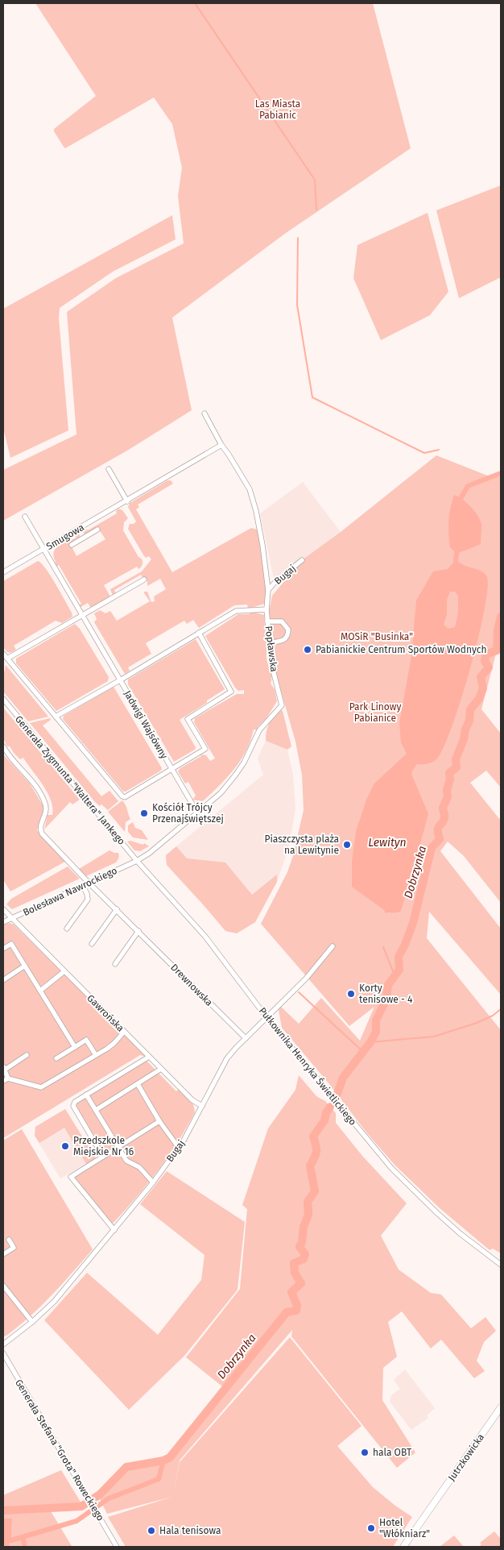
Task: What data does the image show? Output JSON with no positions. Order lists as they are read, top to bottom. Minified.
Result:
{"streets":{"main road":["Jutrzkowicka"],"street":["Smugowa","Bugaj","Popławska","Jadwigi Wajsówny","Generała Zygmunta \"Waltera\" Jankego","Bolesława Nawrockiego","Drewnowska","Gawrońska","Pułkownika Henryka Świetlickiego","Generała Stefana \"Grota\" Roweckiego"]},"crossings":[["Smugowa","Popławska"],["Smugowa","Jadwigi Wajsówny"],["Bugaj","Popławska"],["Bugaj","Drewnowska"],["Bugaj","Gawrońska"],["Bugaj","Pułkownika Henryka Świetlickiego"],["Popławska","Jadwigi Wajsówny"],["Popławska","Generała Zygmunta \"Waltera\" Jankego"],["Popławska","Bolesława Nawrockiego"],["Popławska","Pułkownika Henryka Świetlickiego"],["Generała Zygmunta \"Waltera\" Jankego","Bolesława Nawrockiego"],["Generała Zygmunta \"Waltera\" Jankego","Pułkownika Henryka Świetlickiego"],["Bolesława Nawrockiego","Drewnowska"],["Bolesława Nawrockiego","Gawrońska"],["Bolesława Nawrockiego","Pułkownika Henryka Świetlickiego"]],"water":["Lewityn","Dobrzynka"],"parks":["Las Miasta Pabianic","MOSiR \"Businka\"","Park Linowy Pabianice"],"places":["Pabianickie Centrum Sportów Wodnych","Kościół Trójcy Przenajświętszej","Piaszczysta plaża na Lewitynie","Korty tenisowe - 4","Przedszkole Miejskie Nr 16","hala OBT","Hotel \"Włókniarz\"","Hala tenisowa"]}
